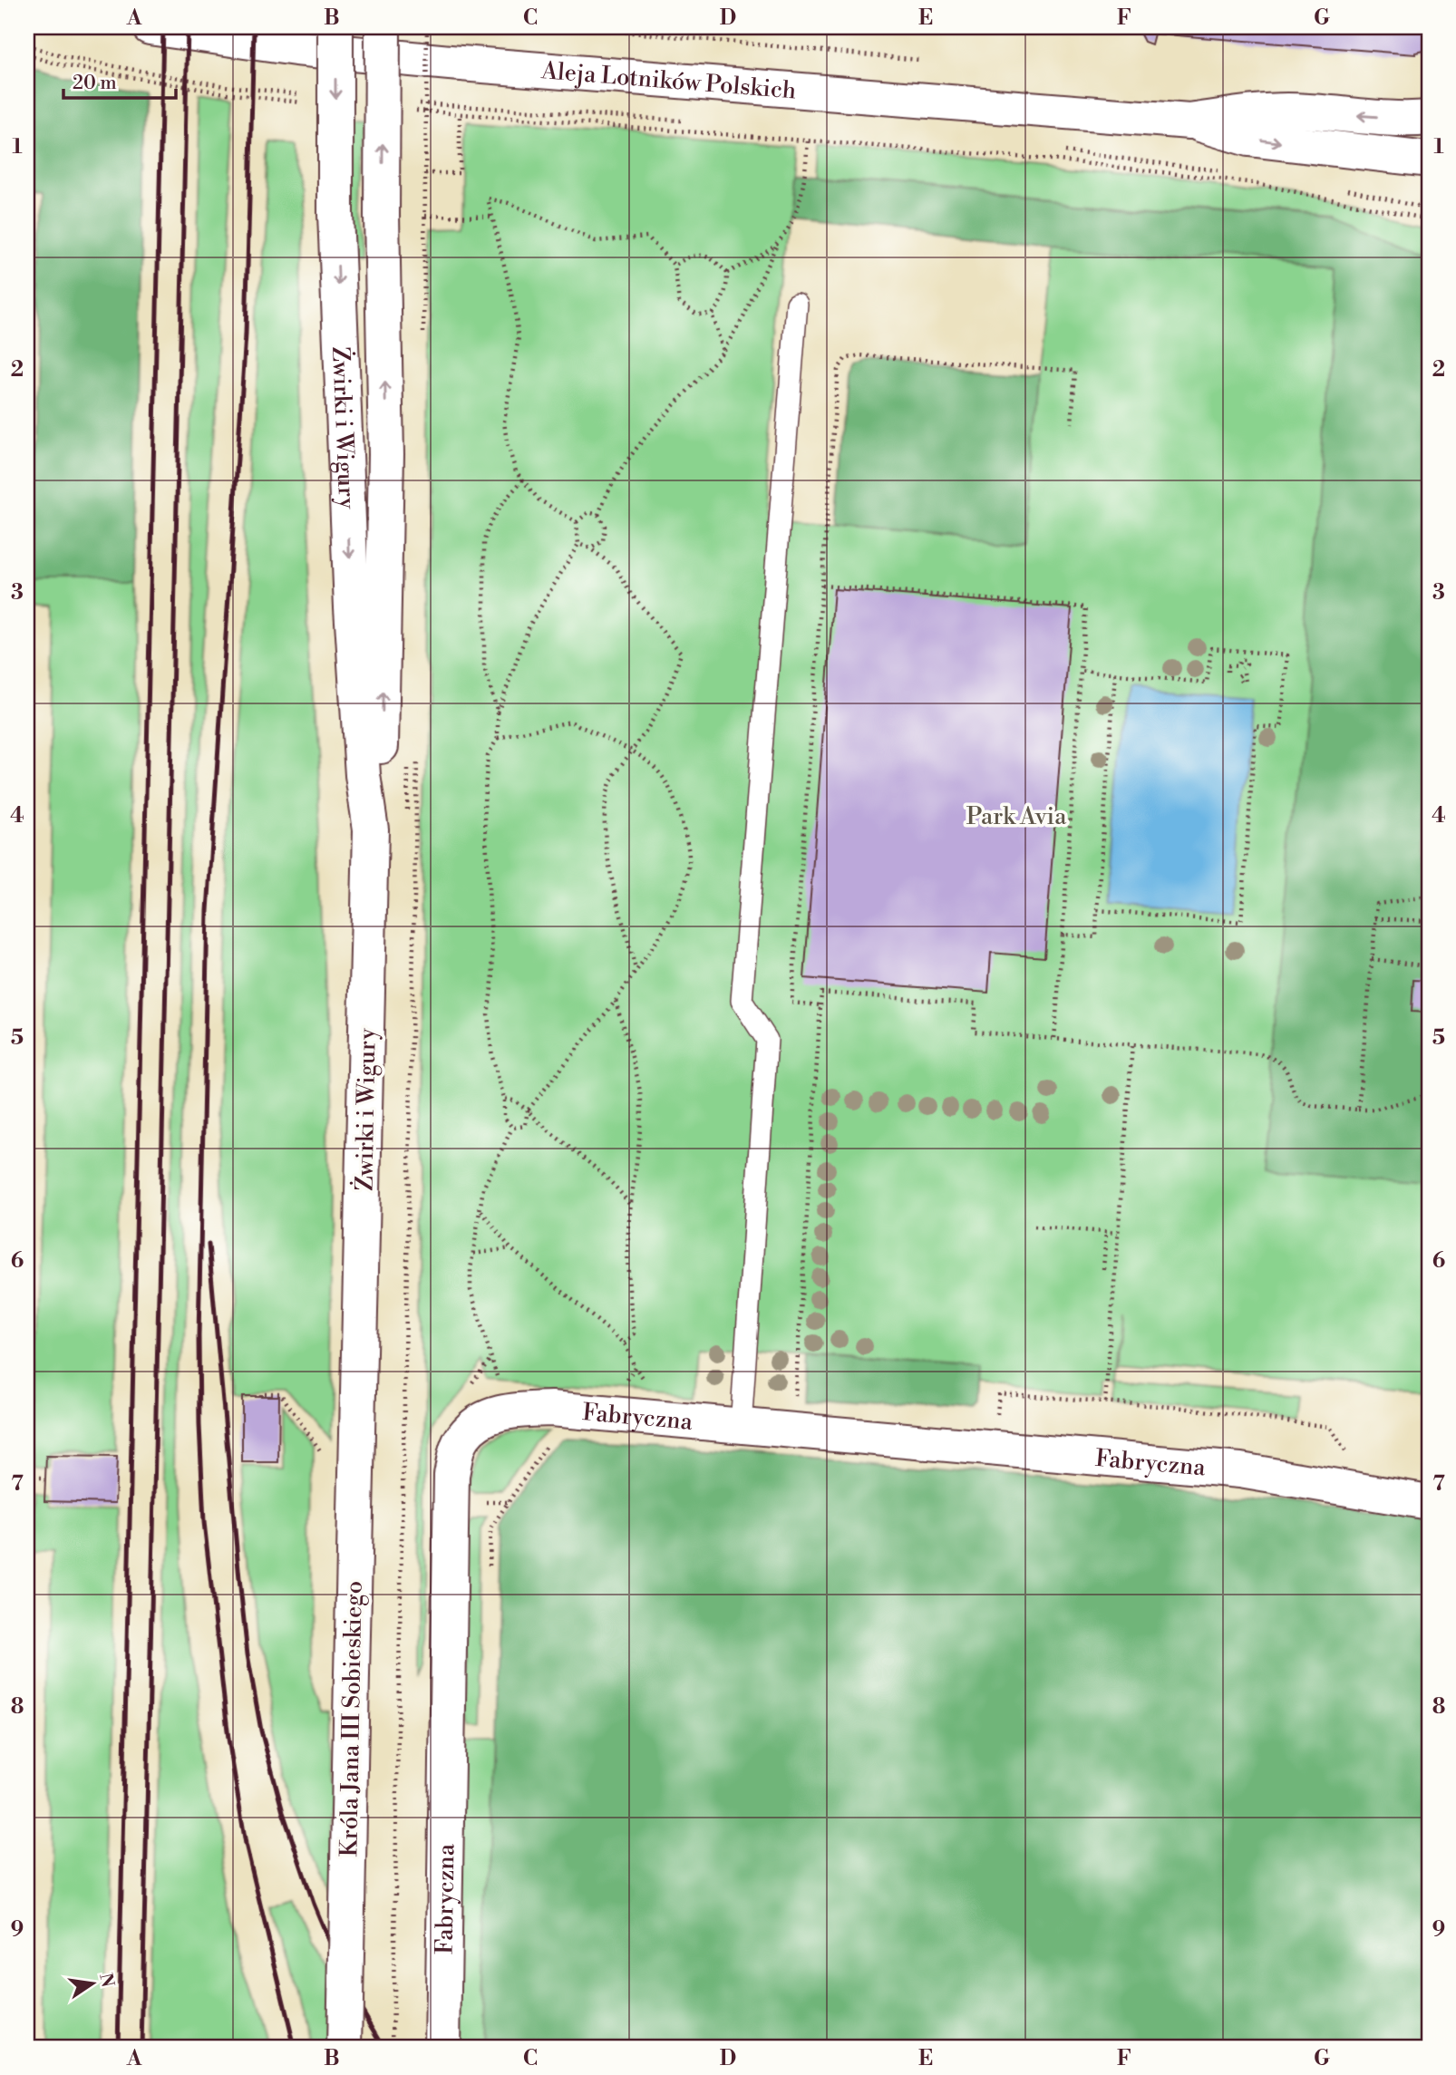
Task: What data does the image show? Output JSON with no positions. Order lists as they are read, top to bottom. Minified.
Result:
{"streets":{"street":["Aleja Lotników Polskich","Żwirki i Wigury","Fabryczna","Króla Jana III Sobieskiego"]},"crossings":[["Żwirki i Wigury","Króla Jana III Sobieskiego"]],"parks":["Park Avia"],"scale_bar":"20 m","north":"right","grid":{"columns":["A","B","C","D","E","F","G"],"rows":["1","2","3","4","5","6","7","8","9"]}}
